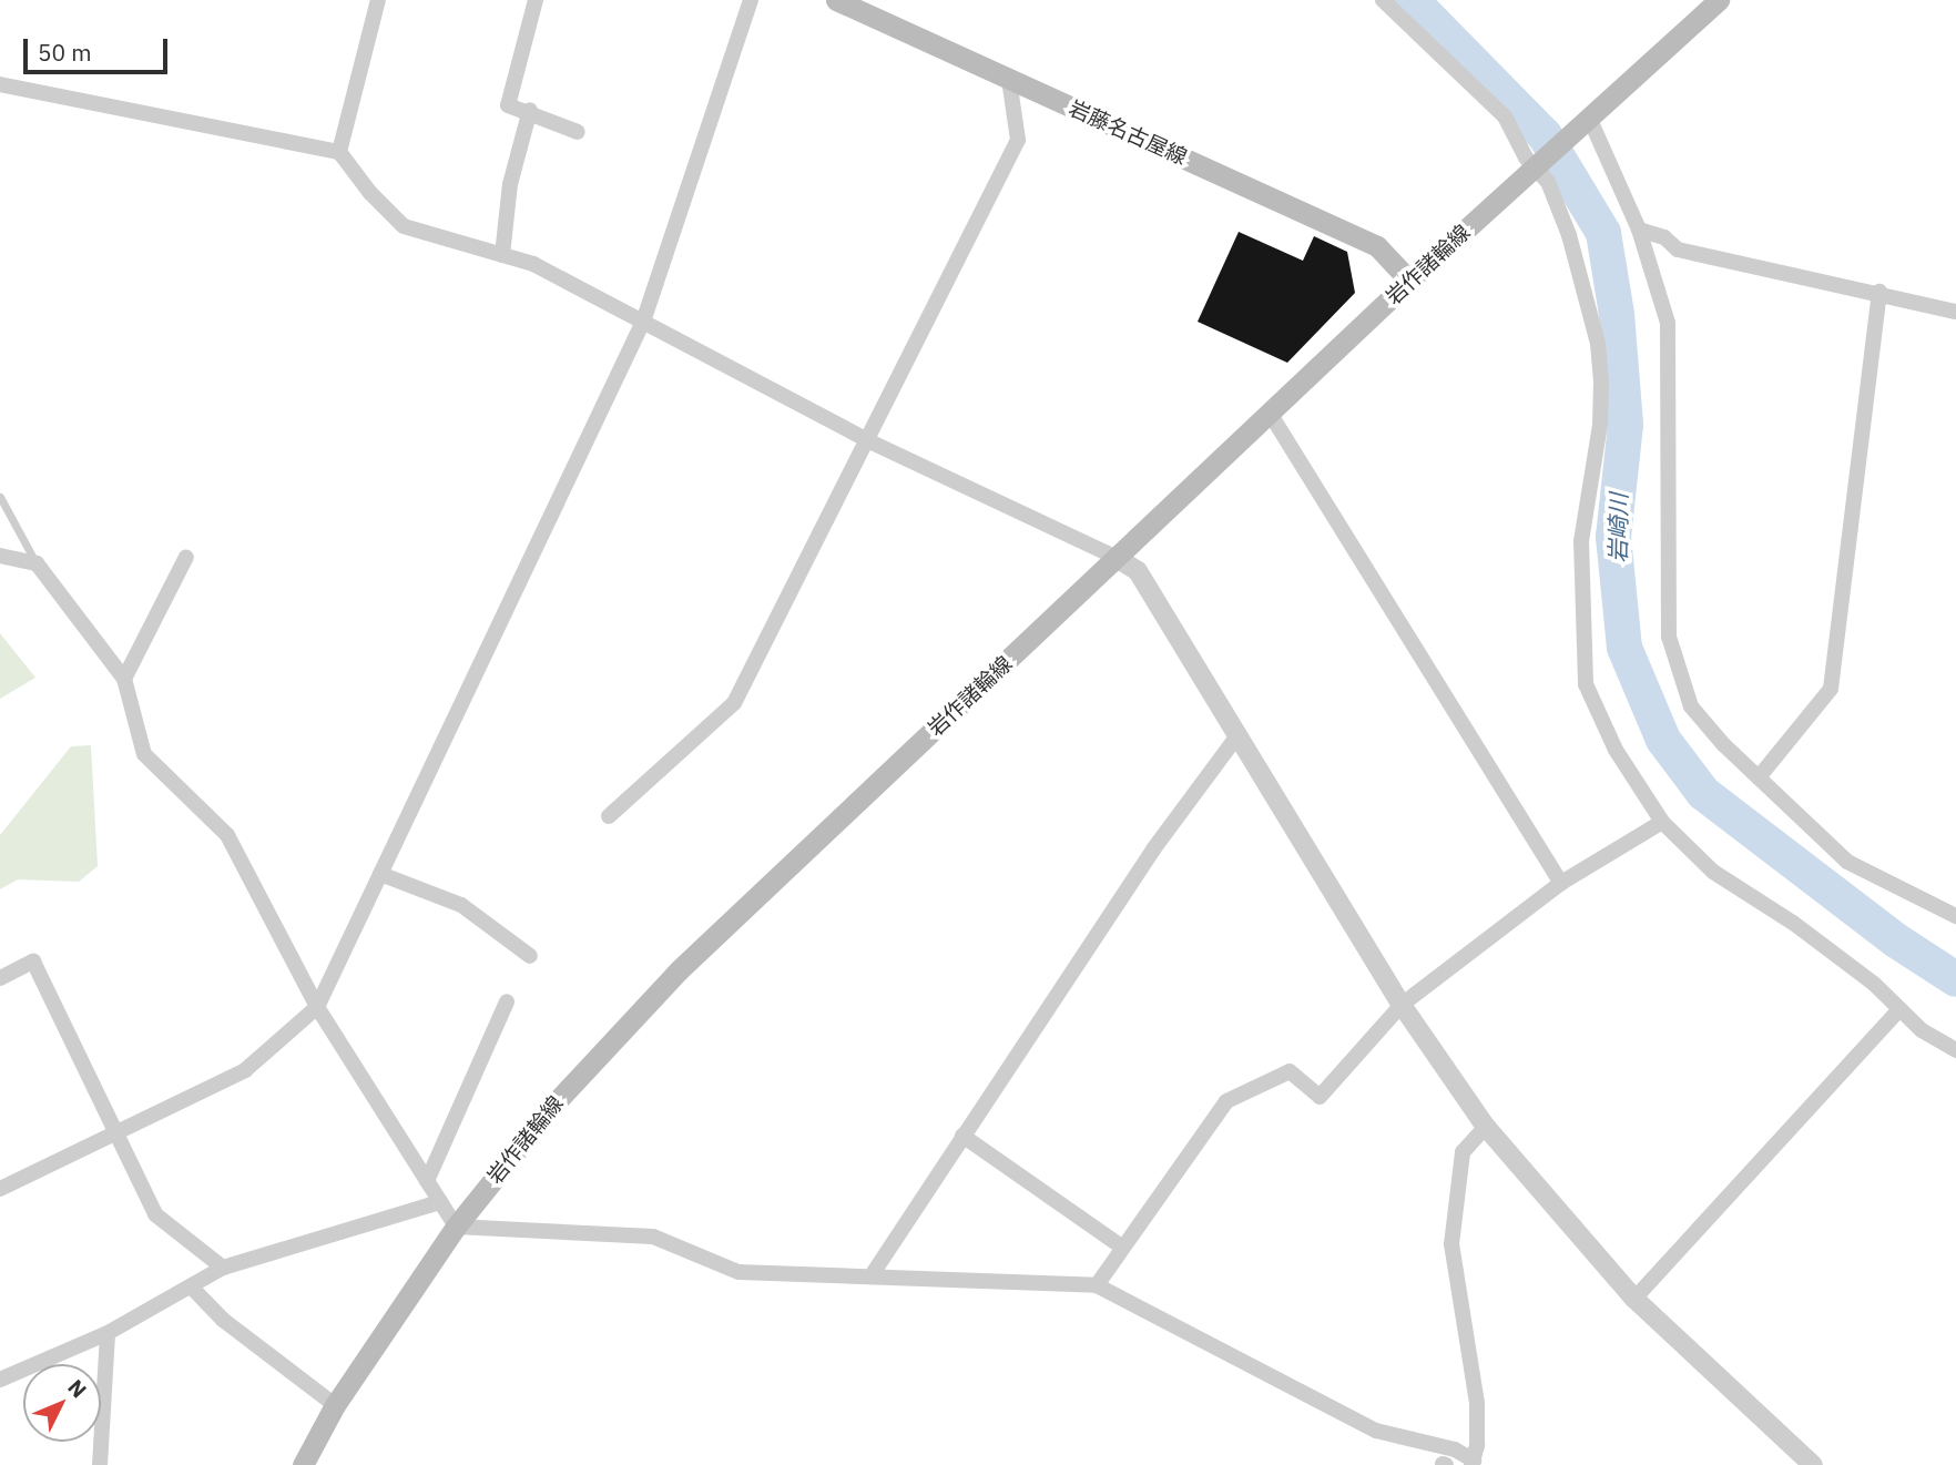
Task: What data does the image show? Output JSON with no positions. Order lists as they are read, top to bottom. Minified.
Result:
{"streets":{"main road":["岩藤名古屋線","岩作諸輪線"]},"crossings":[["岩藤名古屋線","岩作諸輪線"]],"water":["岩崎川"],"scale_bar":"50 m","north":"top right"}
